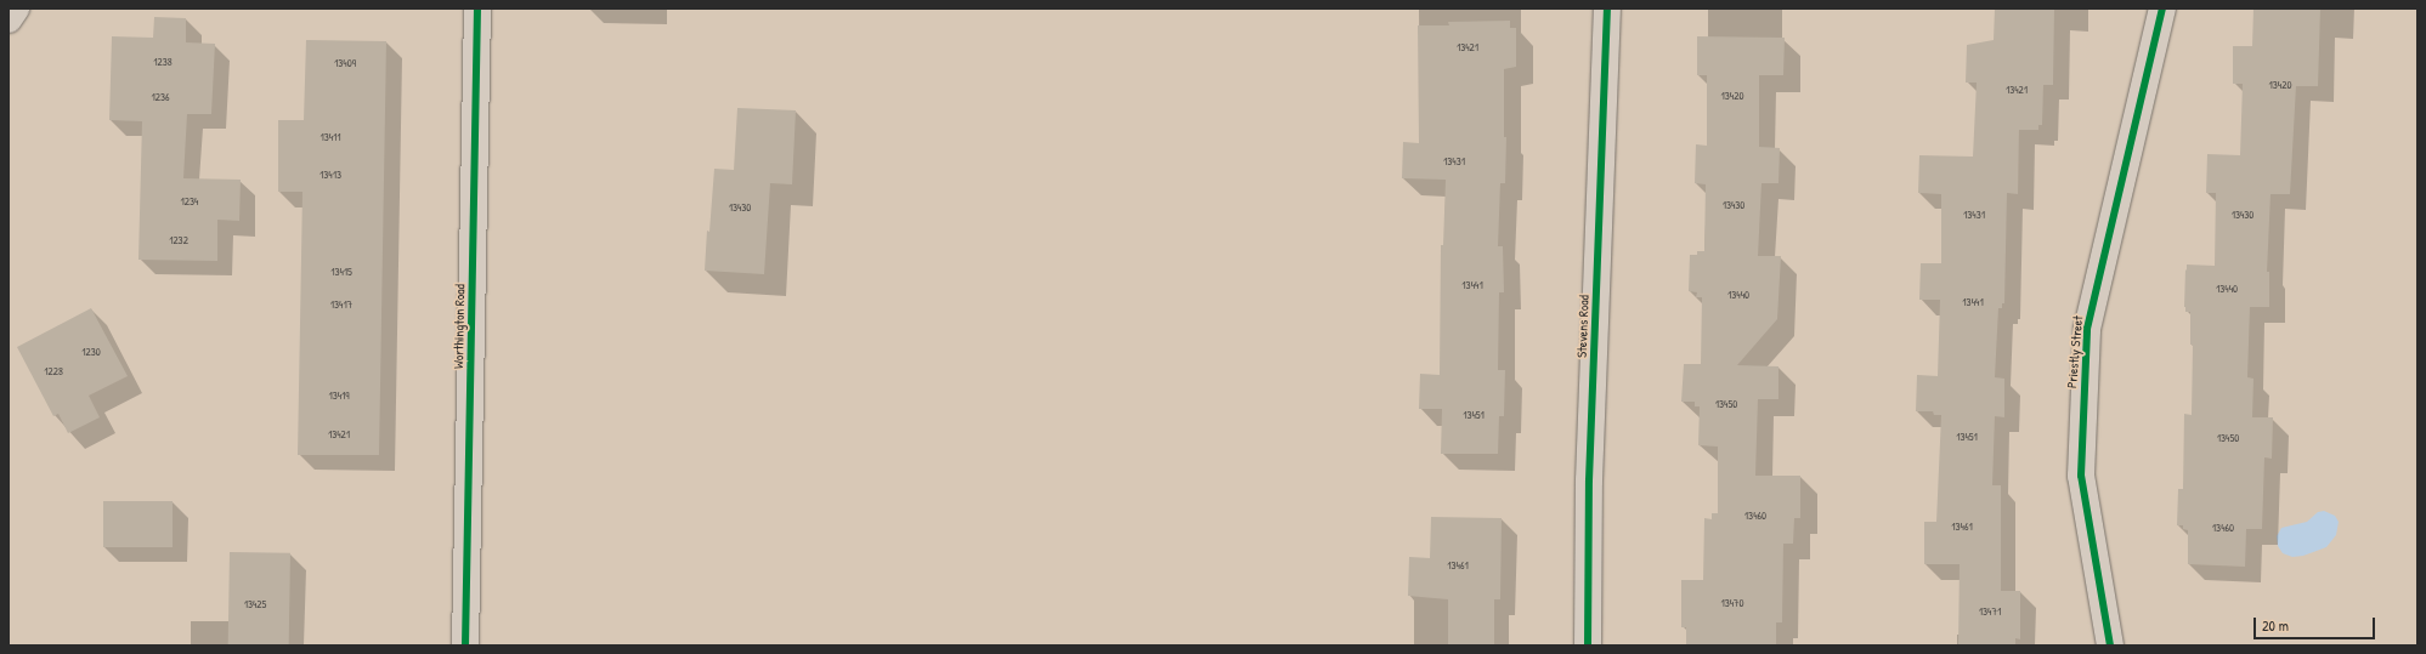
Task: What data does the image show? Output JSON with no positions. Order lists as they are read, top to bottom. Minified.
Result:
{"streets":{"street":["Worthington Road","Stevens Road","Priestly Street"]},"house_numbers":["13421","1238","13409","13420","13421","13420","1236","13411","13431","13413","1234","13430","13430","13431","13430","1232","13415","13441","13440","13440","13441","13417","1230","1228","13419","13450","13451","13421","13451","13450","13460","13461","13460","13461","13470","13425","13471"],"scale_bar":"20 m"}
